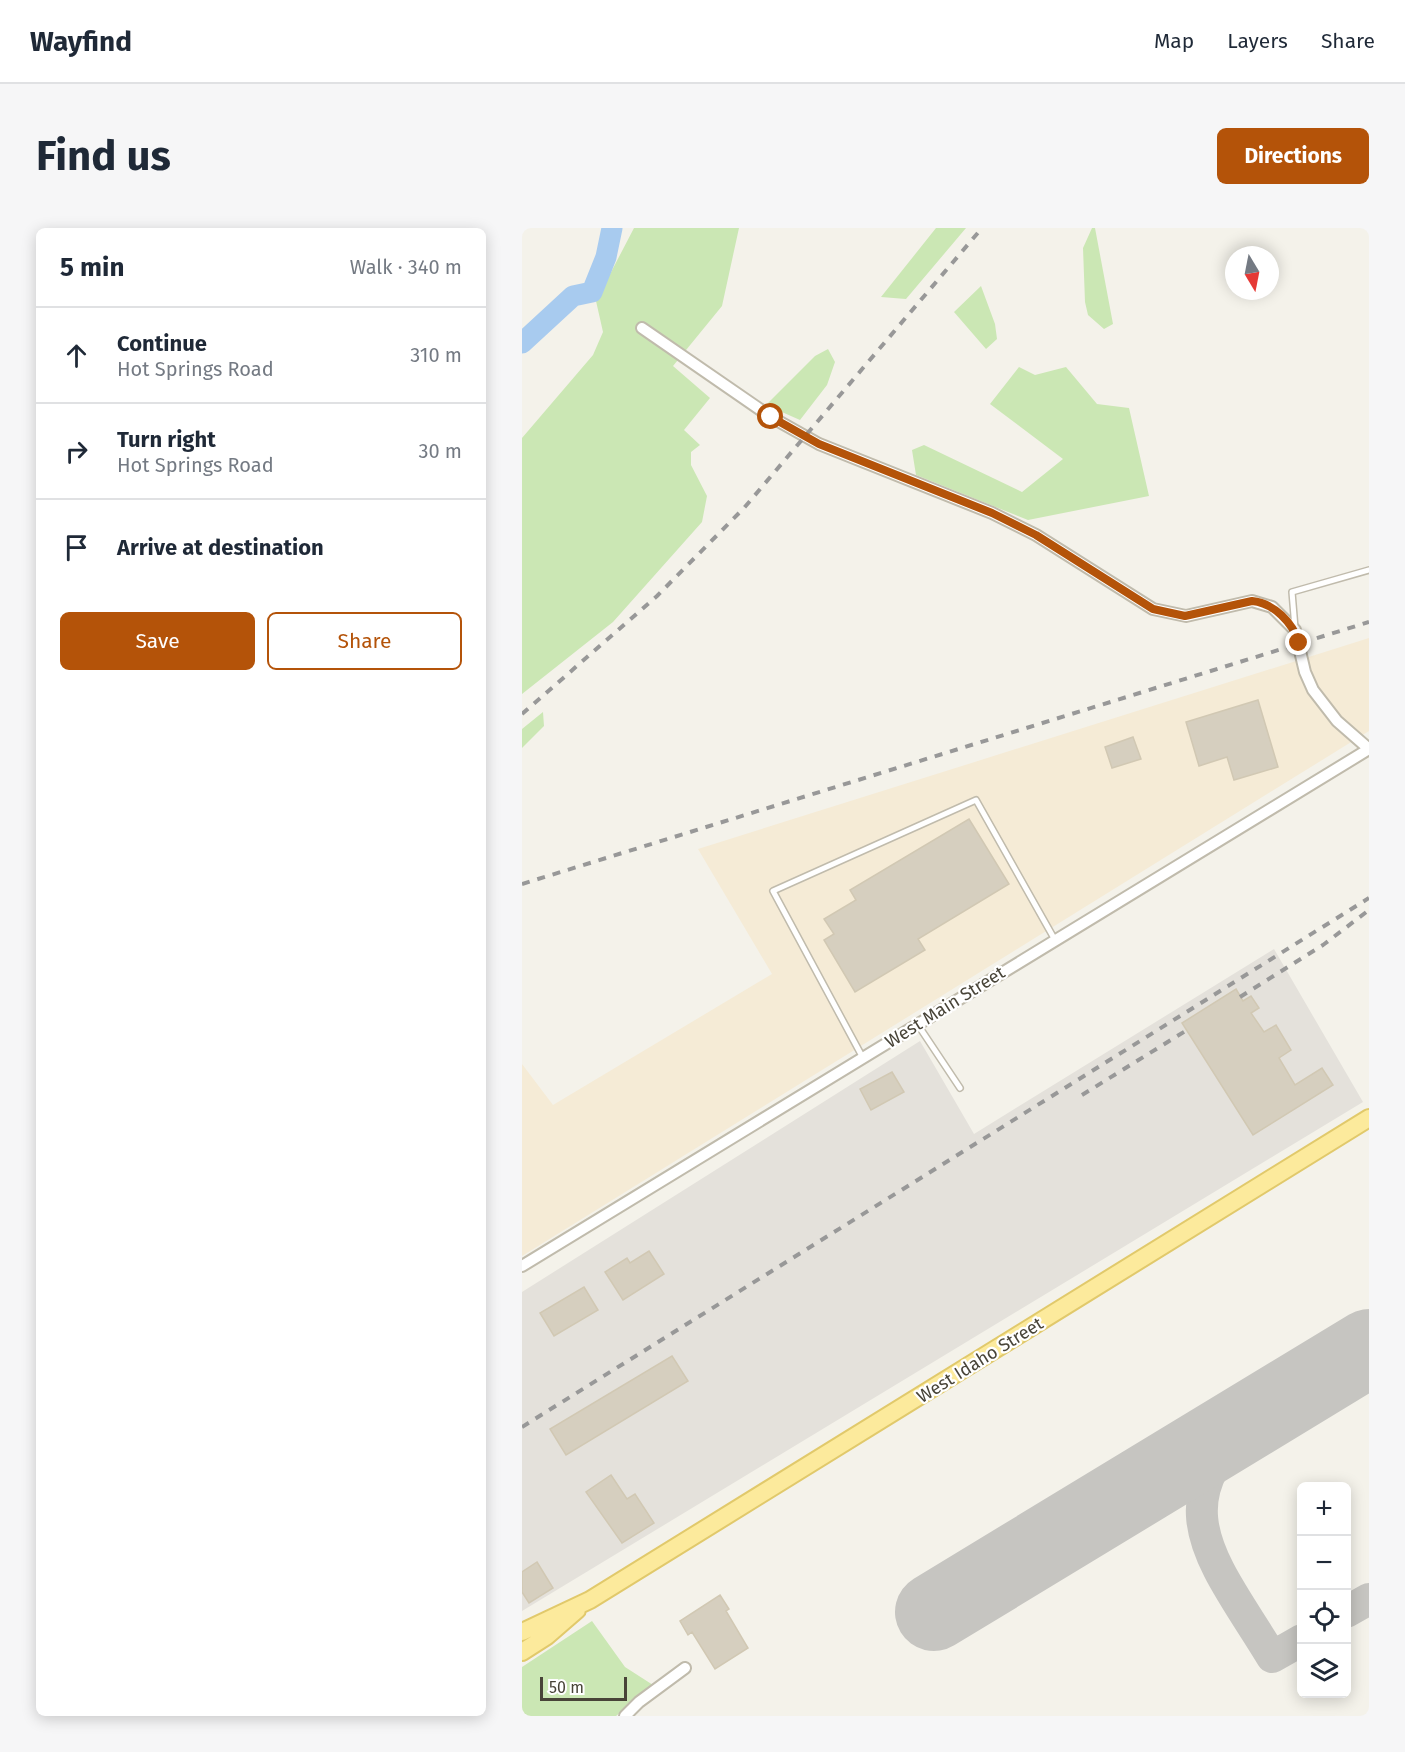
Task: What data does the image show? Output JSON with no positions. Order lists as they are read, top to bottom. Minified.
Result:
{"streets":{"main road":["West Idaho Street"],"street":["West Main Street"]},"scale_bar":"50 m","north":"bottom","page":{"header":"Wayfind","nav":["Map","Layers","Share"],"buttons":["Directions",["Save","Share"]],"title":"Find us","heading":["5 min","Walk · 340 m"],"list":[["Continue","Hot Springs Road","310 m"],["Turn right","Hot Springs Road","30 m"],"Arrive at destination"],"map_buttons":["+","−"],"scale":"50 m"}}
